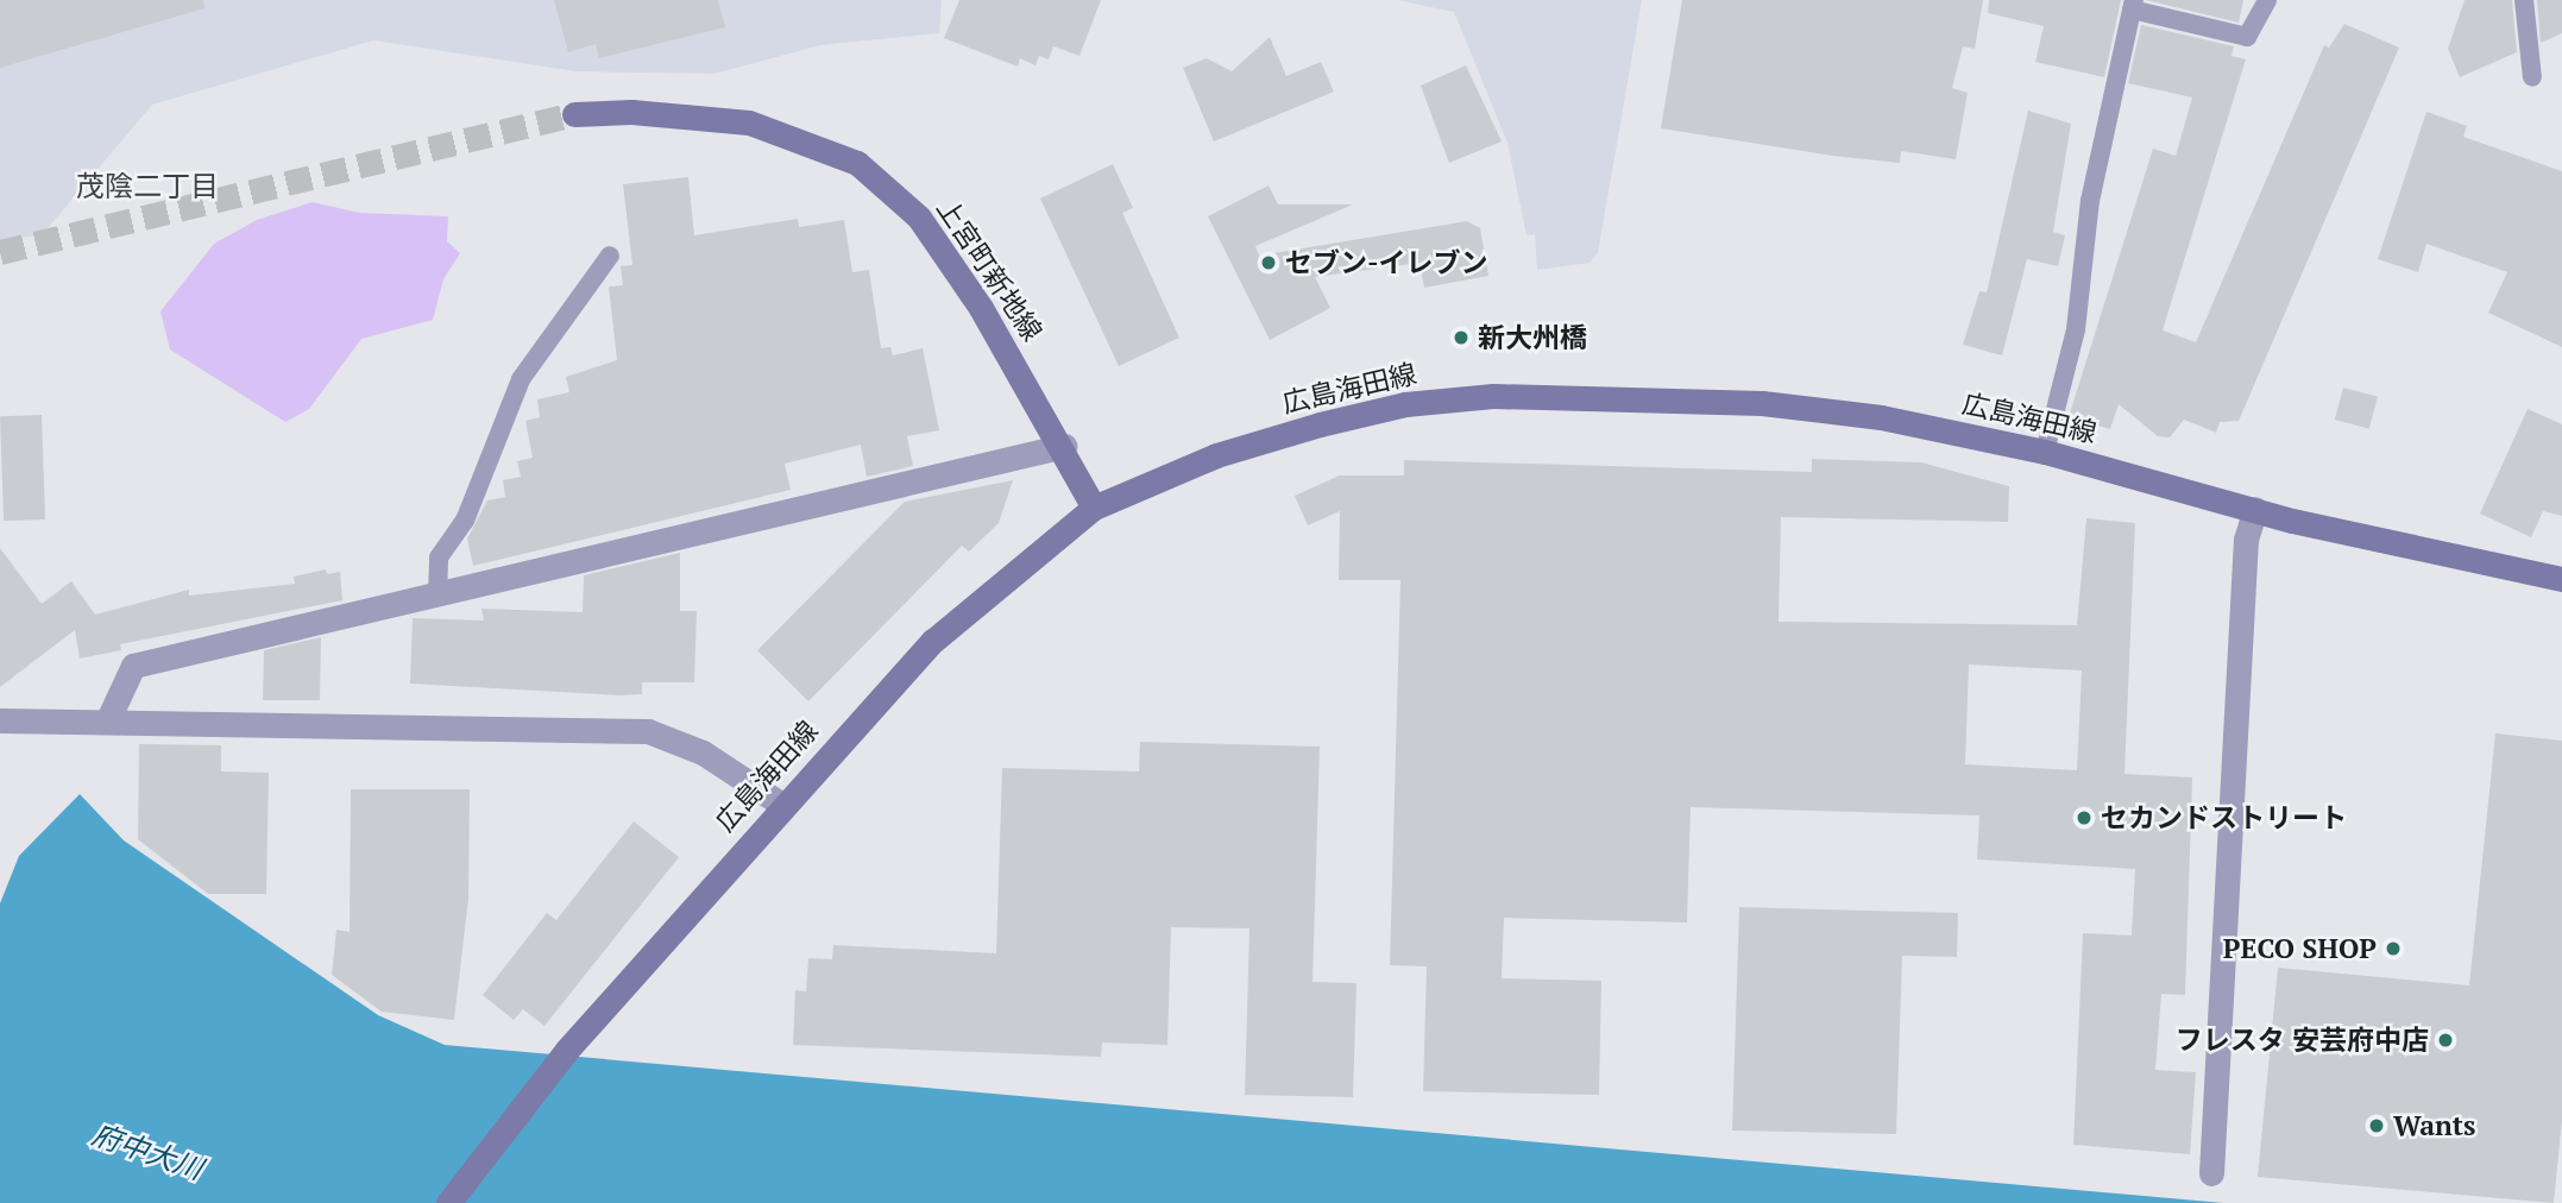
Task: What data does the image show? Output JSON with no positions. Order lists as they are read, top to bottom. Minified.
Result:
{"streets":{"main road":["上宮町新地線","広島海田線"]},"crossings":[["上宮町新地線","広島海田線"]],"districts":["茂陰二丁目"],"water":["府中大川"],"places":["セブン-イレブン","新大州橋","セカンドストリート","PECO SHOP","フレスタ 安芸府中店","Wants"]}
